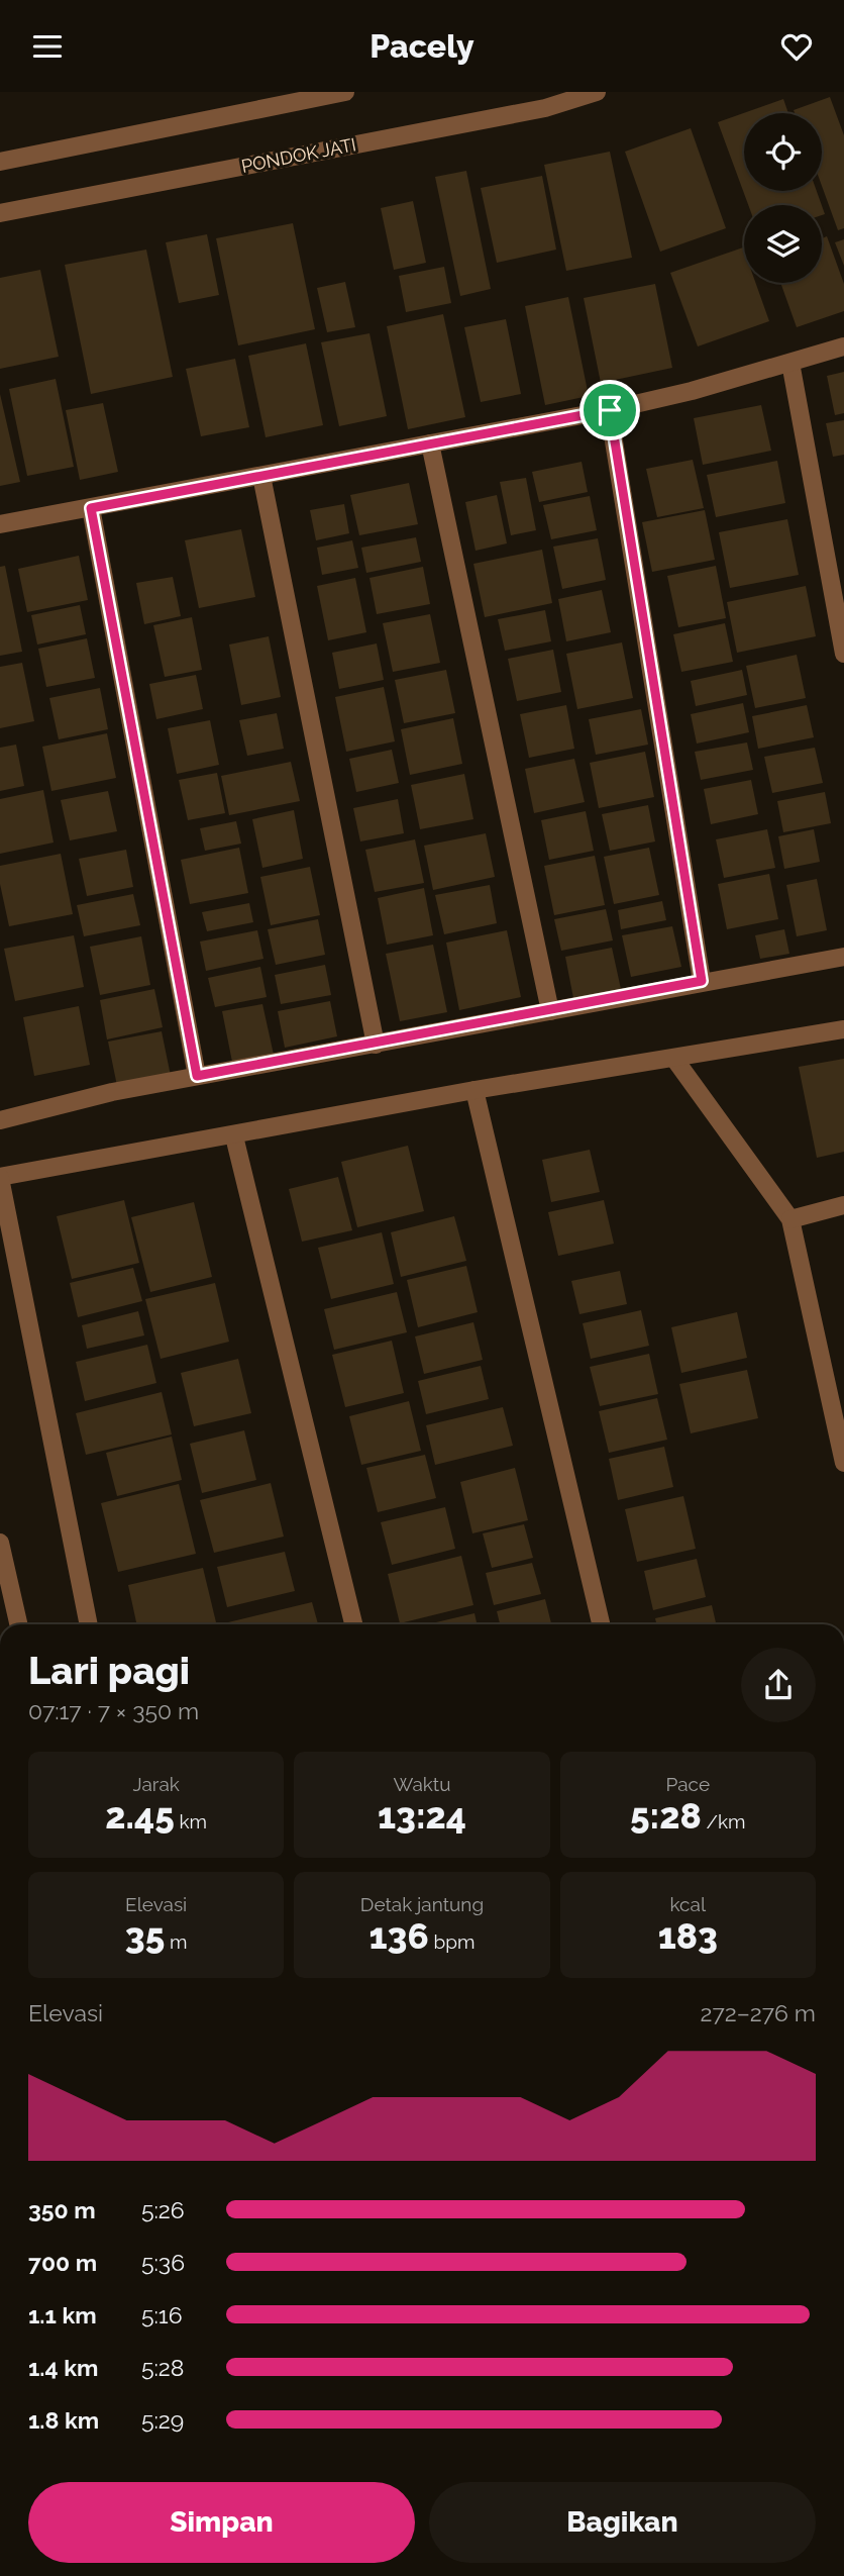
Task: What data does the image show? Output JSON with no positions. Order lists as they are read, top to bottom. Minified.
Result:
{"streets":{"street":["PONDOK JATI"]},"page":{"header":"Pacely","heading":["Lari pagi","07:17 · 7 × 350 m"],"stats":[["Jarak","2.45 km"],["Waktu","13:24"],["Pace","5:28 /km"],["Elevasi","35 m"],["Detak jantung","136 bpm"],["kcal","183"]],"chart":["Elevasi","272–276 m"],"list":[{"name":"350 m","note":"5:26"},{"name":"700 m","note":"5:36"},{"name":"1.1 km","note":"5:16"},{"name":"1.4 km","note":"5:28"},{"name":"1.8 km","note":"5:29"}],"buttons":["Simpan","Bagikan"]}}
